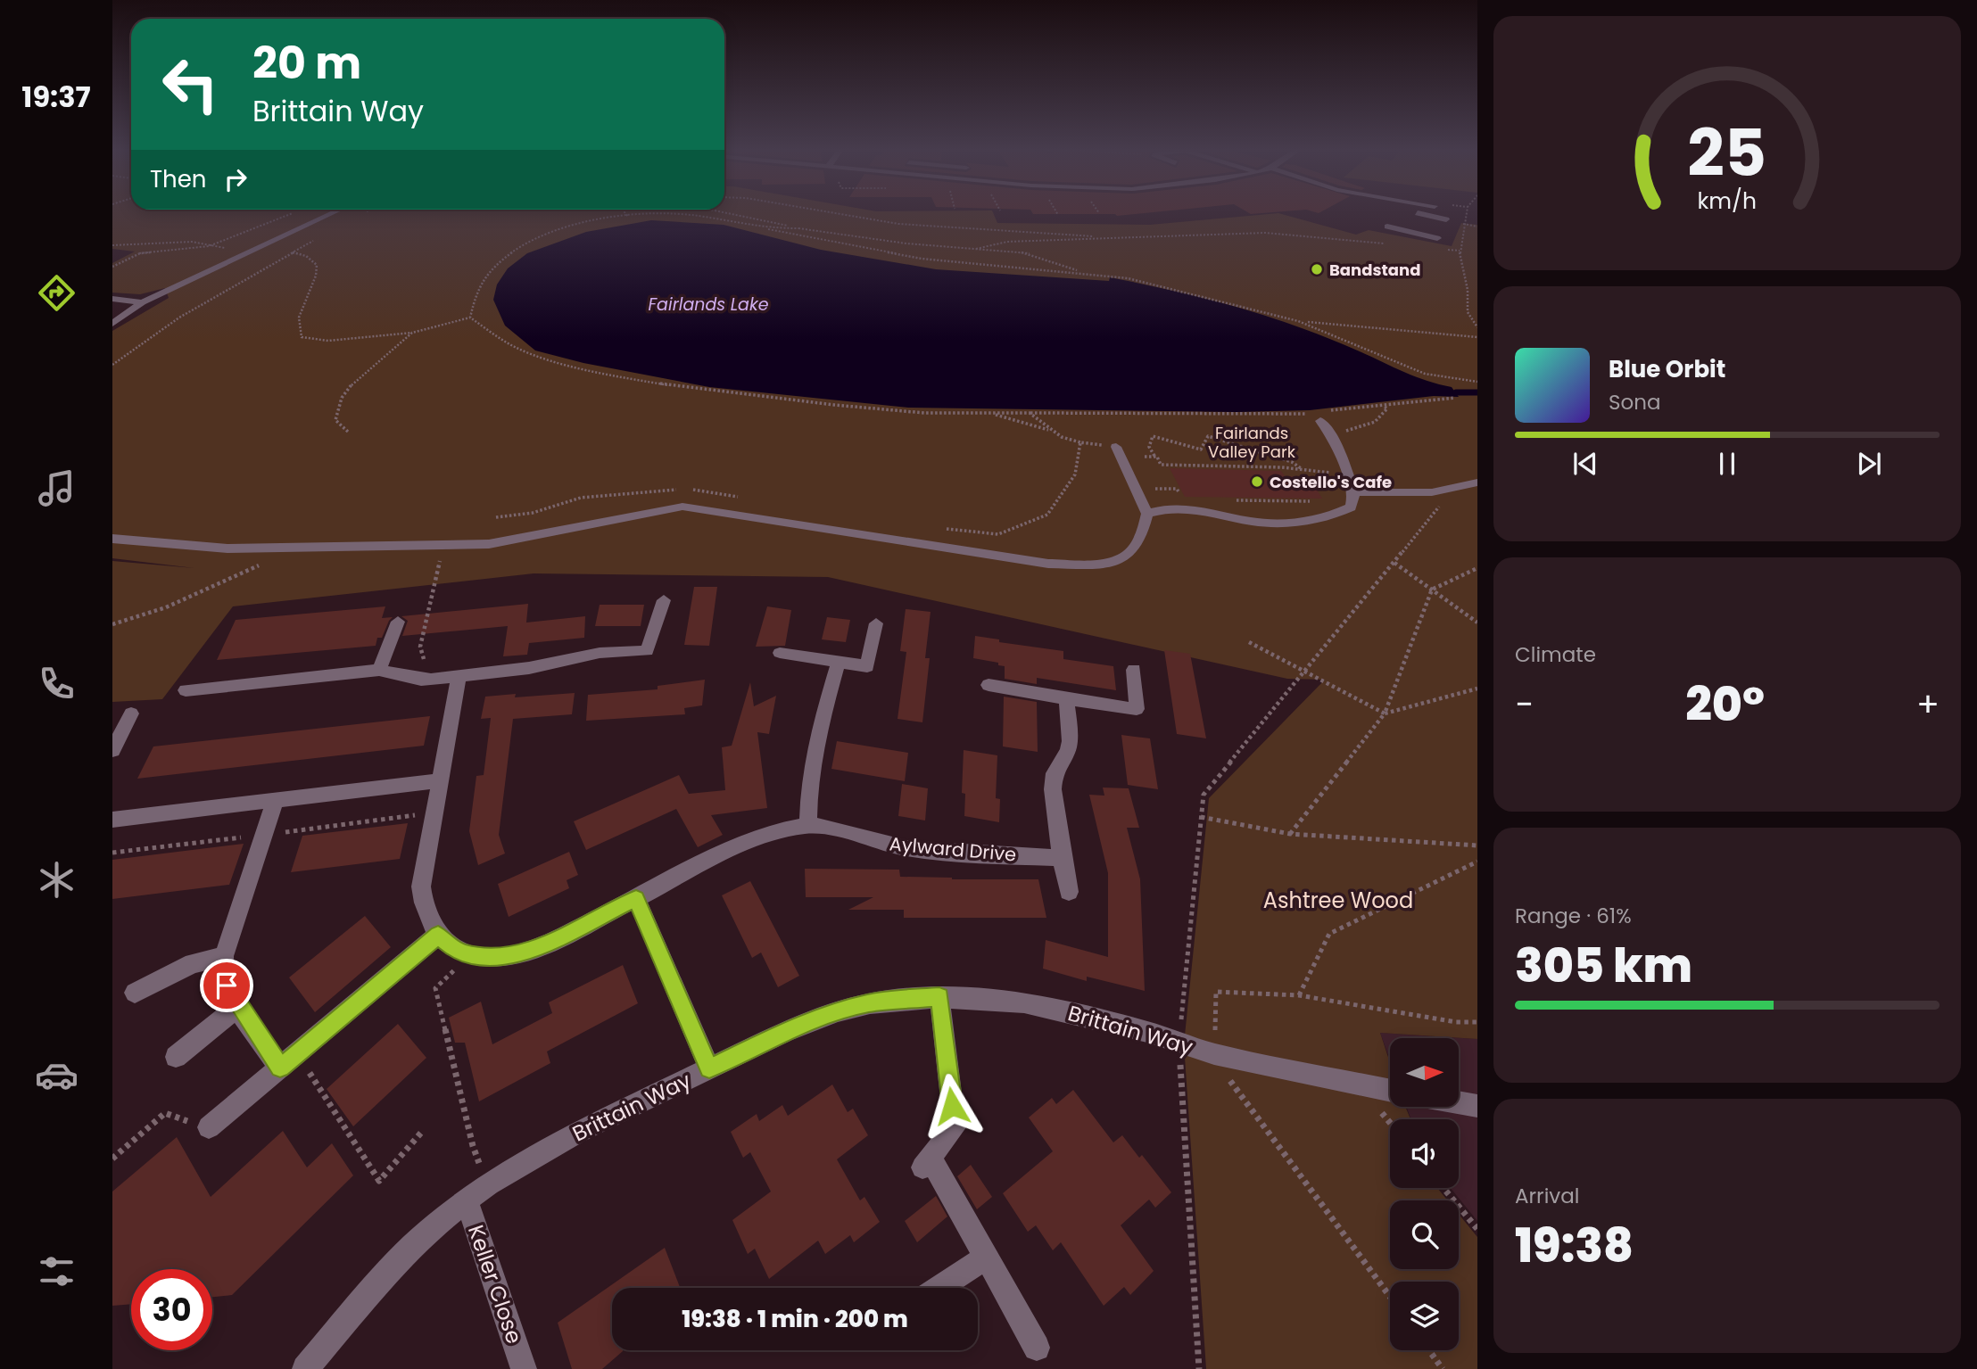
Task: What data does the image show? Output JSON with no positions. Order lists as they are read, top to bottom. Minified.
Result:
{"streets":{"street":["Aylward Drive","Brittain Way","Keller Close"]},"crossings":[["Brittain Way","Keller Close"]],"water":["Fairlands Lake"],"parks":["Fairlands Valley Park","Ashtree Wood"],"places":["Bandstand","Costello's Cafe"],"north":"right","page":{"tabs":"19:37","turn":["20 m","Brittain Way"],"then":"Then","song":["Blue Orbit","Sona"],"tile":["Climate",["Range · 61%","305 km"],["Arrival","19:38"]],"heat":["−","20°","+"],"limit":"30","trip":"19:38 · 1 min · 200 m","gauge":["25","km/h"]}}
